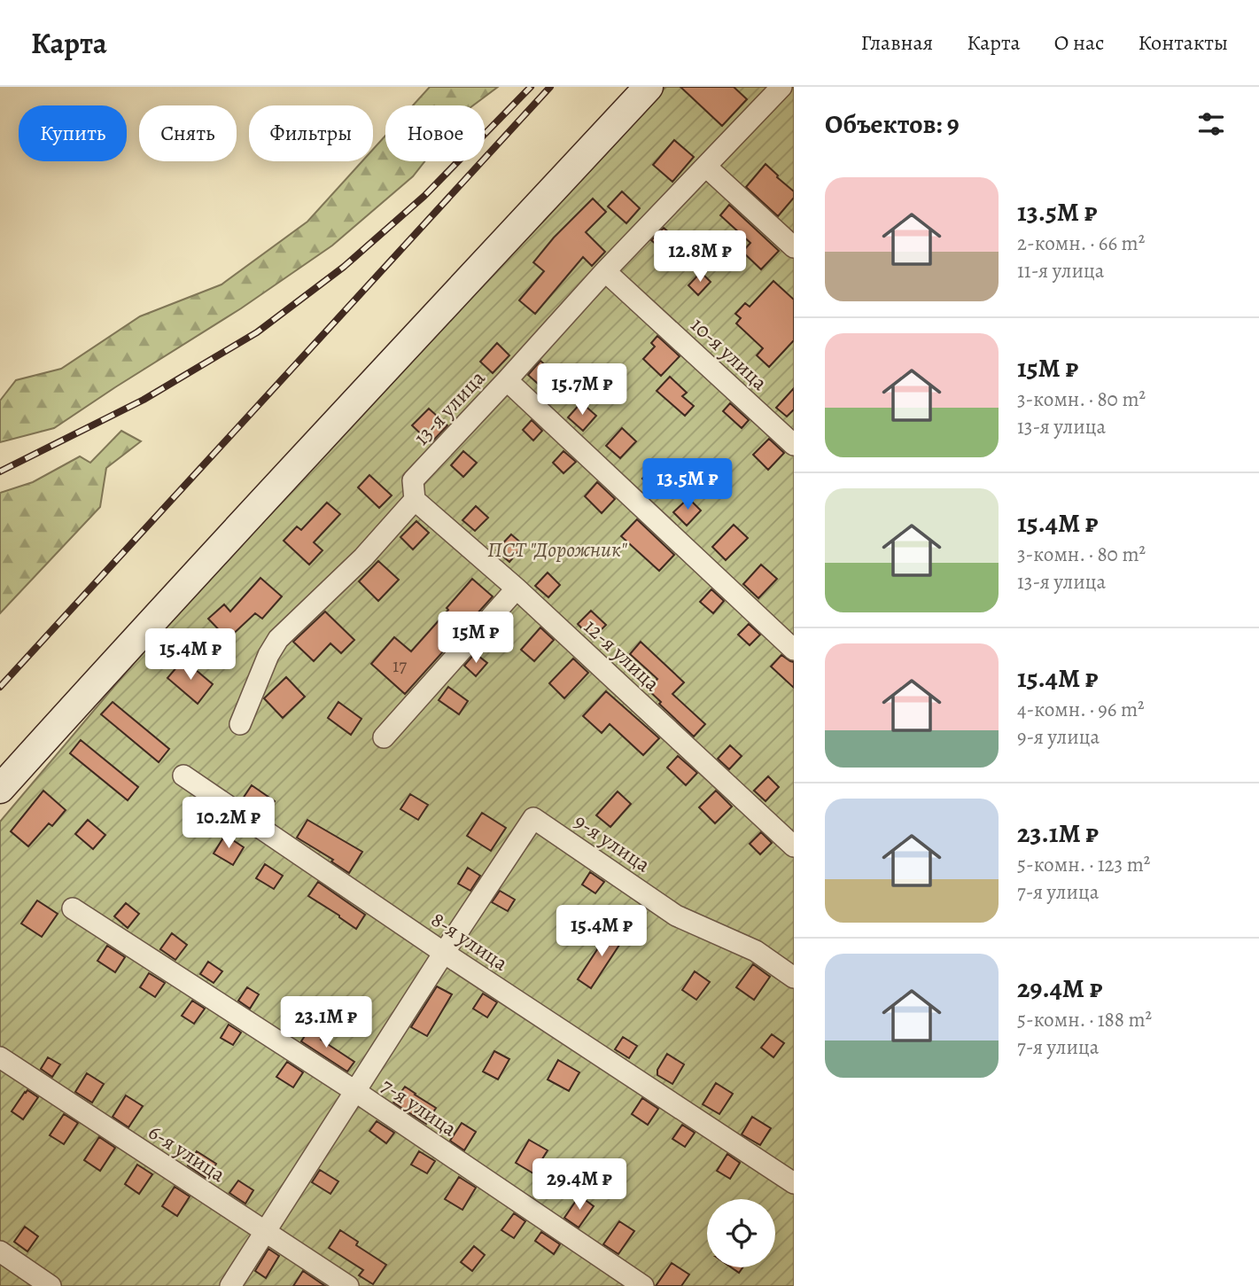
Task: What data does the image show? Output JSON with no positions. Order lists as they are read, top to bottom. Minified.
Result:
{"streets":{"street":["10-я улица","13-я улица","12-я улица","9-я улица","8-я улица","7-я улица","6-я улица"]},"crossings":[["10-я улица","13-я улица"],["13-я улица","12-я улица"],["9-я улица","8-я улица"]],"parks":["ПСТ \"Дорожник\""],"house_numbers":["17"],"page":{"header":"Карта","nav":["Главная","Карта","О нас","Контакты"],"heading":"Объектов: 9","chip":["Купить","Снять","Фильтры","Новое"],"list":[{"name":"13.5M ₽","note":"2-комн. · 66 m² · 11-я улица"},{"name":"15M ₽","note":"3-комн. · 80 m² · 13-я улица"},{"name":"15.4M ₽","note":"3-комн. · 80 m² · 13-я улица"},{"name":"15.4M ₽","note":"4-комн. · 96 m² · 9-я улица"},{"name":"23.1M ₽","note":"5-комн. · 123 m² · 7-я улица"},{"name":"29.4M ₽","note":"5-комн. · 188 m² · 7-я улица"}],"price":["12.8M ₽","15.7M ₽","13.5M ₽","15M ₽","15.4M ₽","10.2M ₽","15.4M ₽","23.1M ₽","29.4M ₽"]}}
